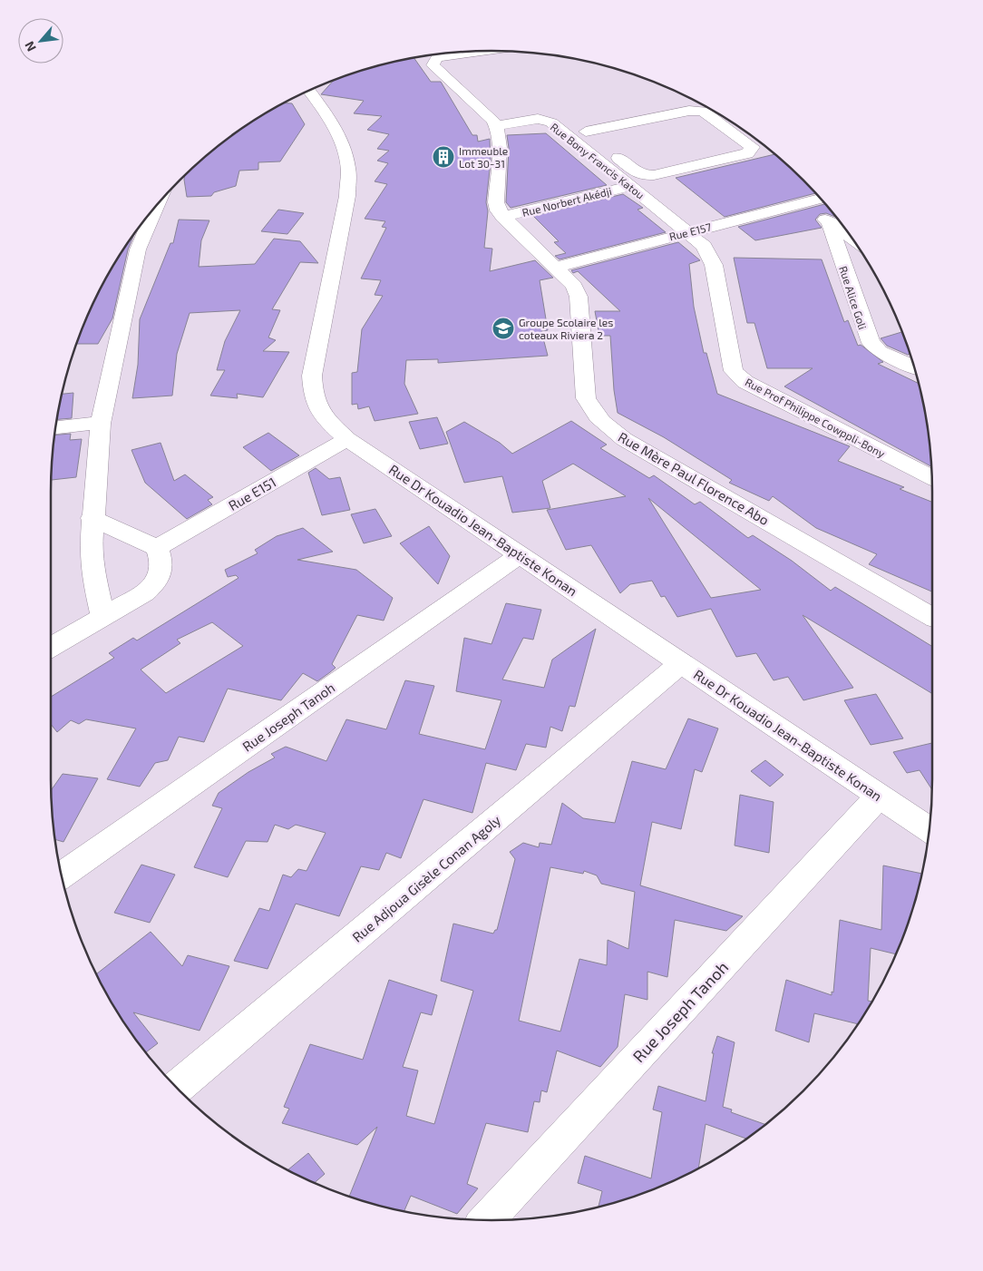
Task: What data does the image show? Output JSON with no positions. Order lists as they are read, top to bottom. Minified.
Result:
{"streets":{"street":["Rue Bony Francis Katou","Rue Norbert Akédji","Rue E157","Rue Alice Goli","Rue Prof Philippe Cowppli-Bony","Rue Mère Paul Florence Abo","Rue E151","Rue Dr Kouadio Jean-Baptiste Konan","Rue Joseph Tanoh","Rue Adjoua Gisèle Conan Agoly"]},"crossings":[["Rue Bony Francis Katou","Rue Norbert Akédji"],["Rue Bony Francis Katou","Rue E157"],["Rue Bony Francis Katou","Rue Prof Philippe Cowppli-Bony"],["Rue Bony Francis Katou","Rue Mère Paul Florence Abo"],["Rue Norbert Akédji","Rue Mère Paul Florence Abo"],["Rue E157","Rue Prof Philippe Cowppli-Bony"],["Rue E157","Rue Mère Paul Florence Abo"],["Rue E151","Rue Dr Kouadio Jean-Baptiste Konan"],["Rue Dr Kouadio Jean-Baptiste Konan","Rue Joseph Tanoh"],["Rue Dr Kouadio Jean-Baptiste Konan","Rue Adjoua Gisèle Conan Agoly"]],"places":{"building":["Immeuble Lot 30-31"],"school or university":["Groupe Scolaire les coteaux Riviera 2"]},"north":"bottom left"}
